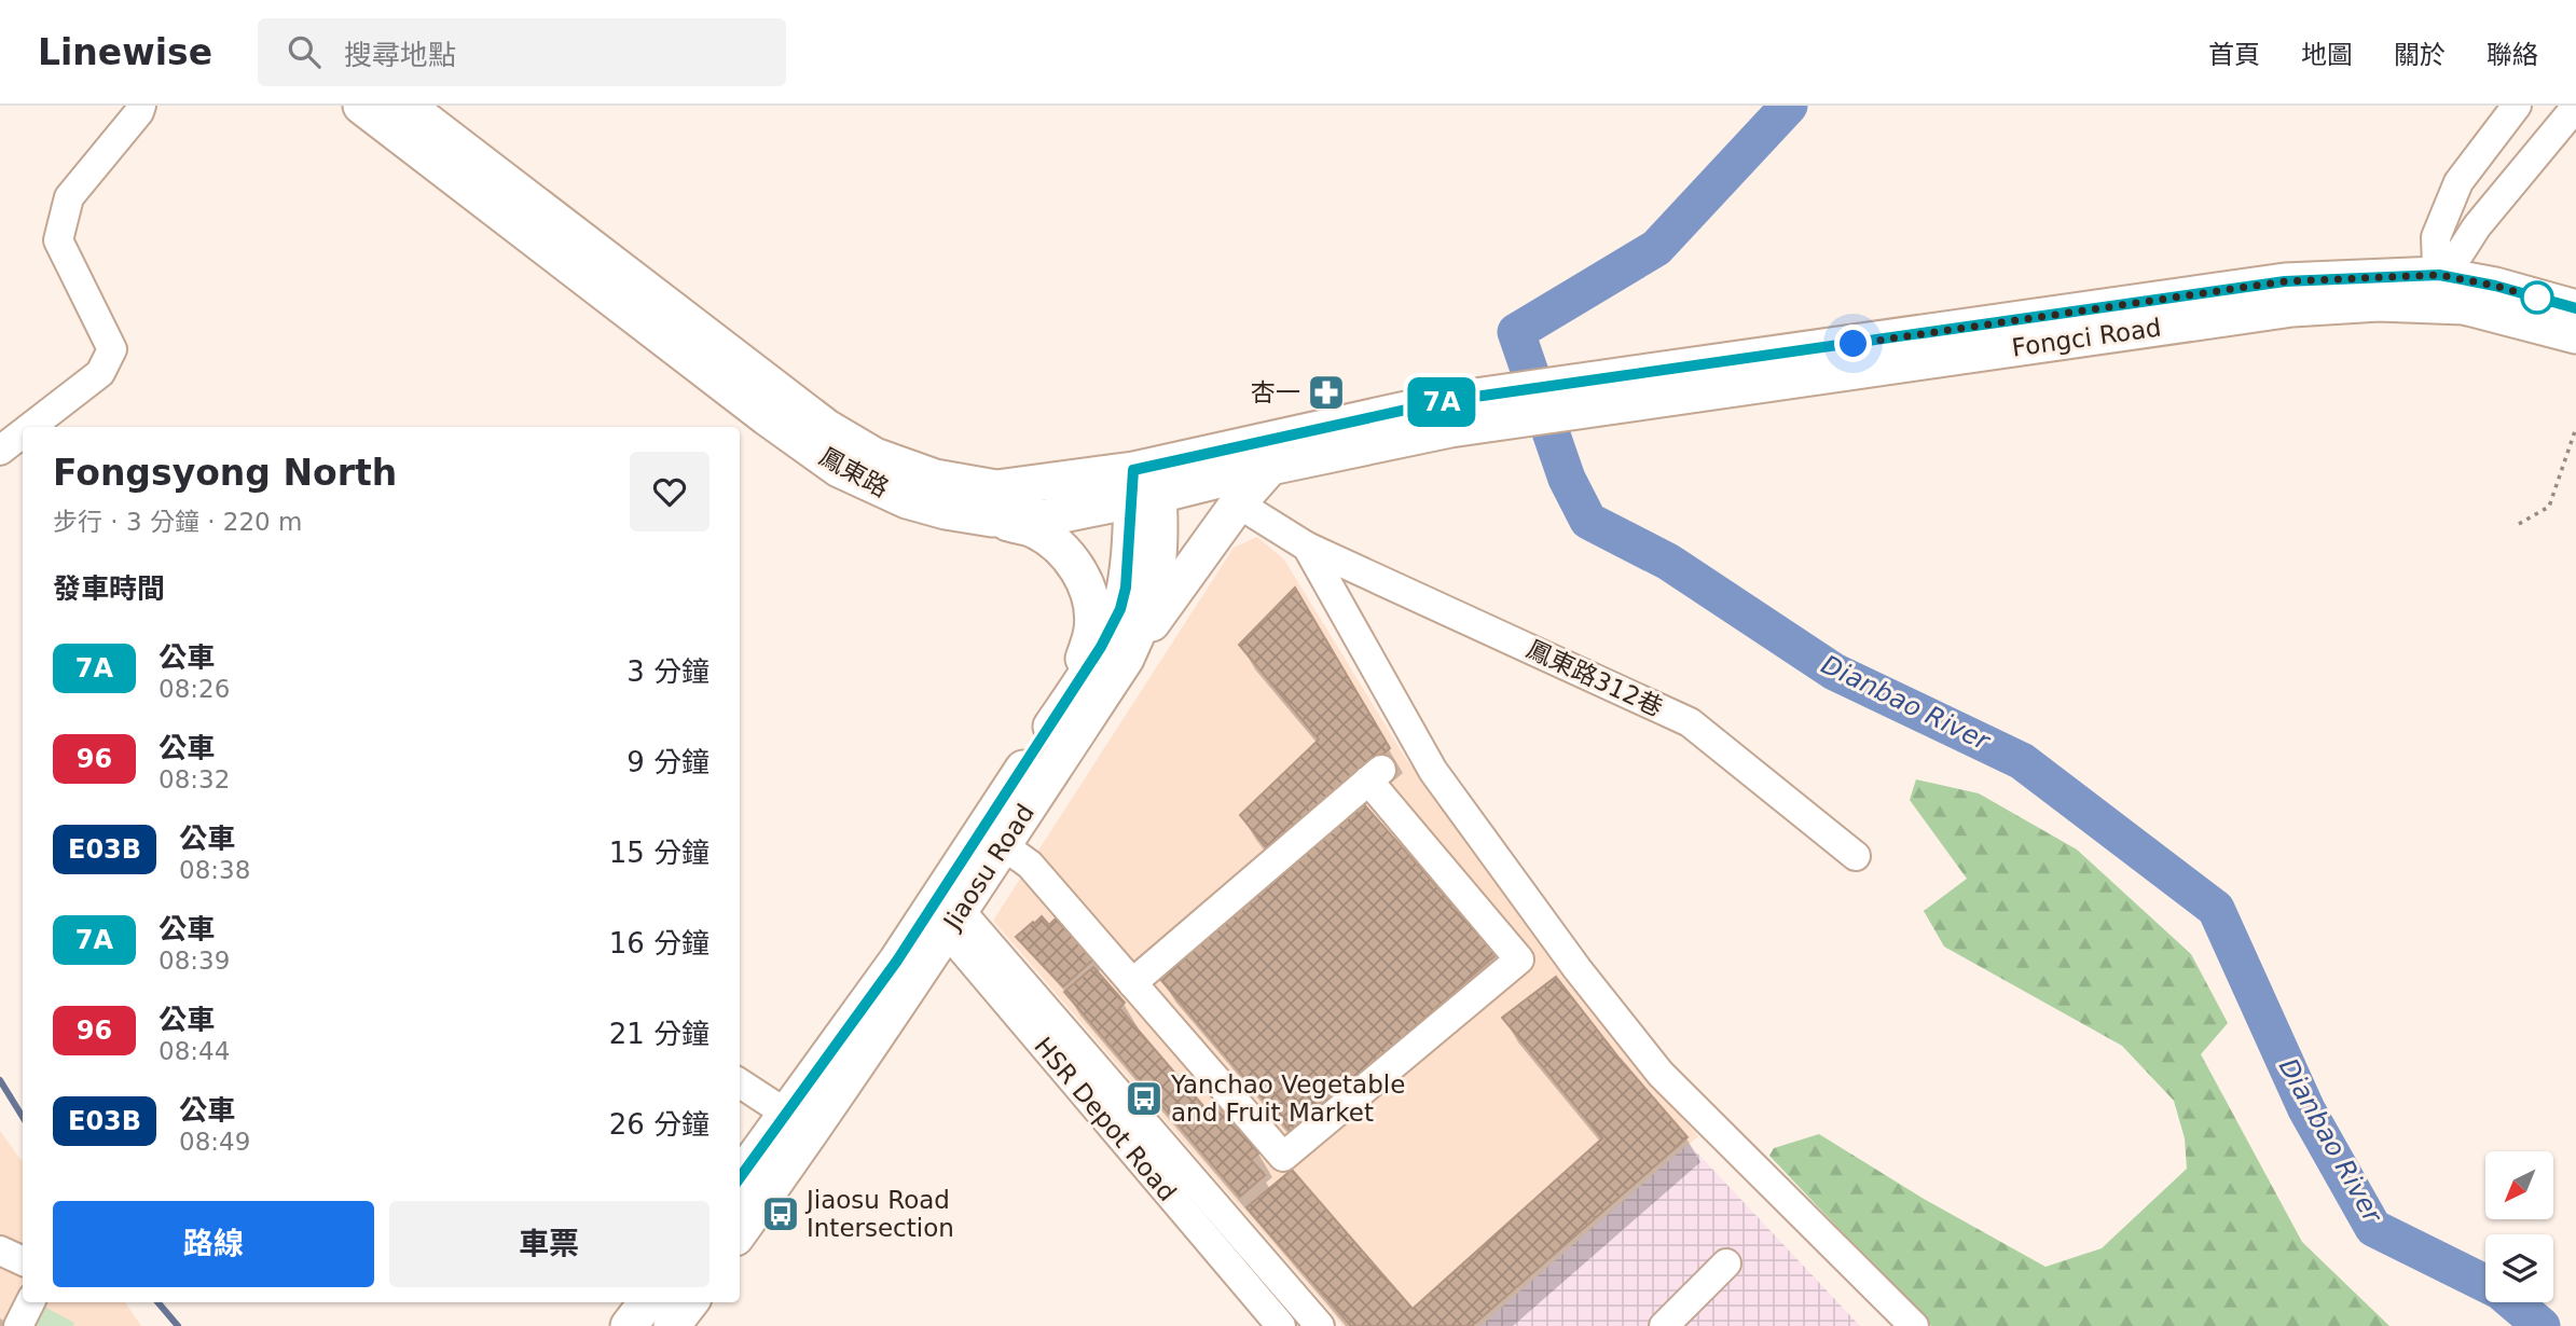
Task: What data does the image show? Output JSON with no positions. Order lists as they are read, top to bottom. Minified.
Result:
{"streets":{"main road":["Fongci Road","鳳東路","Jiaosu Road"],"street":["鳳東路312巷","HSR Depot Road"]},"crossings":[["Fongci Road","鳳東路"],["鳳東路","Jiaosu Road"],["Jiaosu Road","HSR Depot Road"]],"water":["Dianbao River"],"places":{"pharmacy":["杏一"],"bus stop":["Yanchao Vegetable and Fruit Market","Jiaosu Road Intersection"]},"lines":["bus line 7A"],"north":"bottom left","page":{"header":"Linewise","search":"搜尋地點","nav":["首頁","地圖","關於","聯絡"],"on_map":"7A","heading":[["Fongsyong North","步行 · 3 分鐘 · 220 m"],"發車時間"],"list":[{"mark":"7A","name":"公車","note":"08:26","value":"3 分鐘"},{"mark":"96","name":"公車","note":"08:32","value":"9 分鐘"},{"mark":"E03B","name":"公車","note":"08:38","value":"15 分鐘"},{"mark":"7A","name":"公車","note":"08:39","value":"16 分鐘"},{"mark":"96","name":"公車","note":"08:44","value":"21 分鐘"},{"mark":"E03B","name":"公車","note":"08:49","value":"26 分鐘"}],"buttons":["路線","車票"]}}
